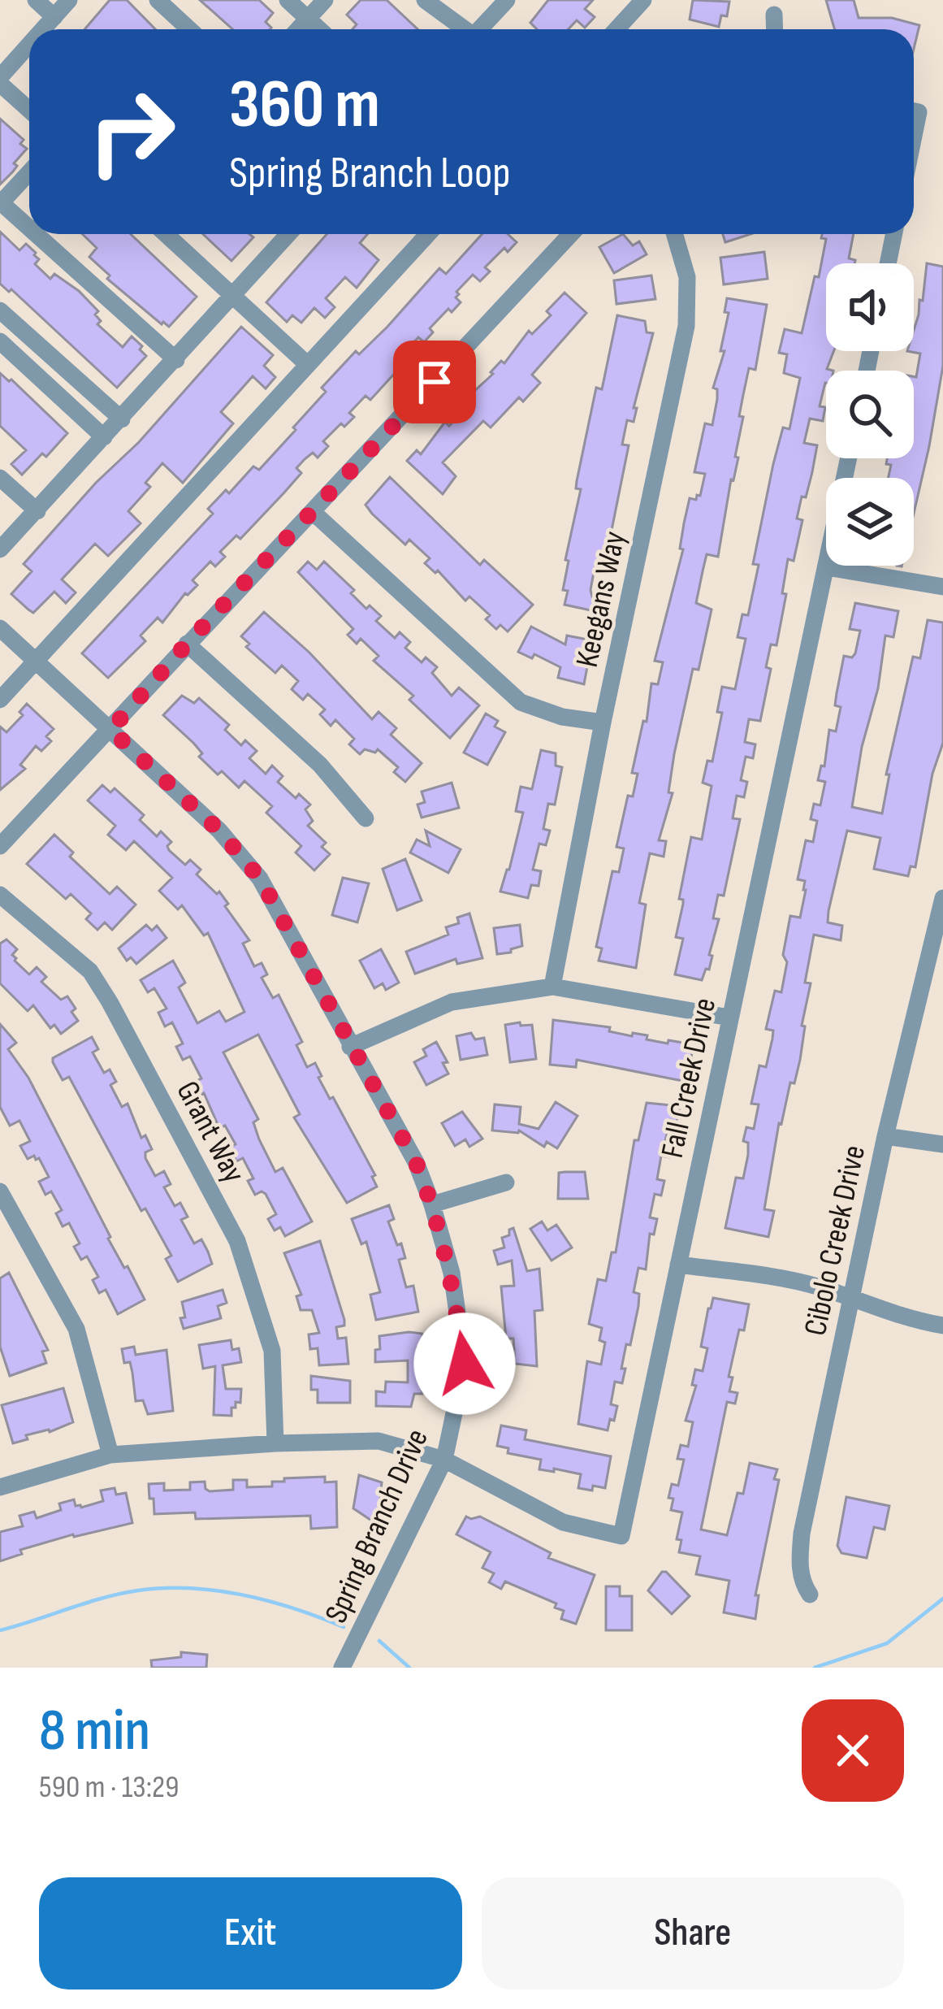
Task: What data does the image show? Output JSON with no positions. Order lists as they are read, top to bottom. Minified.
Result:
{"streets":{"street":["Keegans Way","Fall Creek Drive","Grant Way","Cibolo Creek Drive","Spring Branch Drive"]},"crossings":[["Fall Creek Drive","Spring Branch Drive"]],"page":{"turn":["360 m","Spring Branch Loop"],"heading":["8 min","590 m · 13:29"],"buttons":["Exit","Share"]}}
